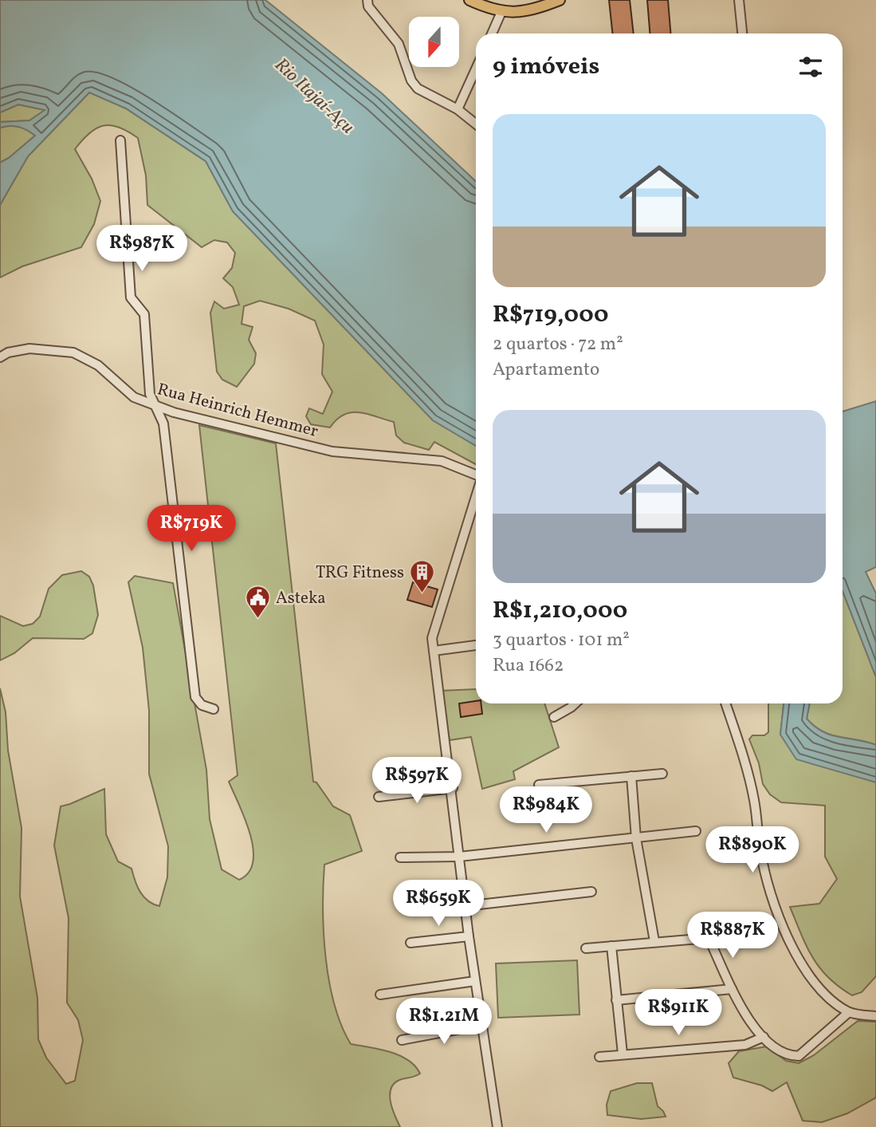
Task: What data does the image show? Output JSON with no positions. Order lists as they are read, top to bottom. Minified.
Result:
{"streets":{"street":["Rua Heinrich Hemmer"]},"water":["Rio Itajaí-Açu"],"places":{"building":["TRG Fitness"],"public building":["Asteka"]},"north":"bottom","page":{"heading":"9 imóveis","list":[{"name":"R$719,000","note":"2 quartos · 72 m² · Apartamento"},{"name":"R$1,210,000","note":"3 quartos · 101 m² · Rua 1662"}],"price":["R$987K","R$719K","R$597K","R$984K","R$890K","R$659K","R$887K","R$911K","R$1.21M"]}}
